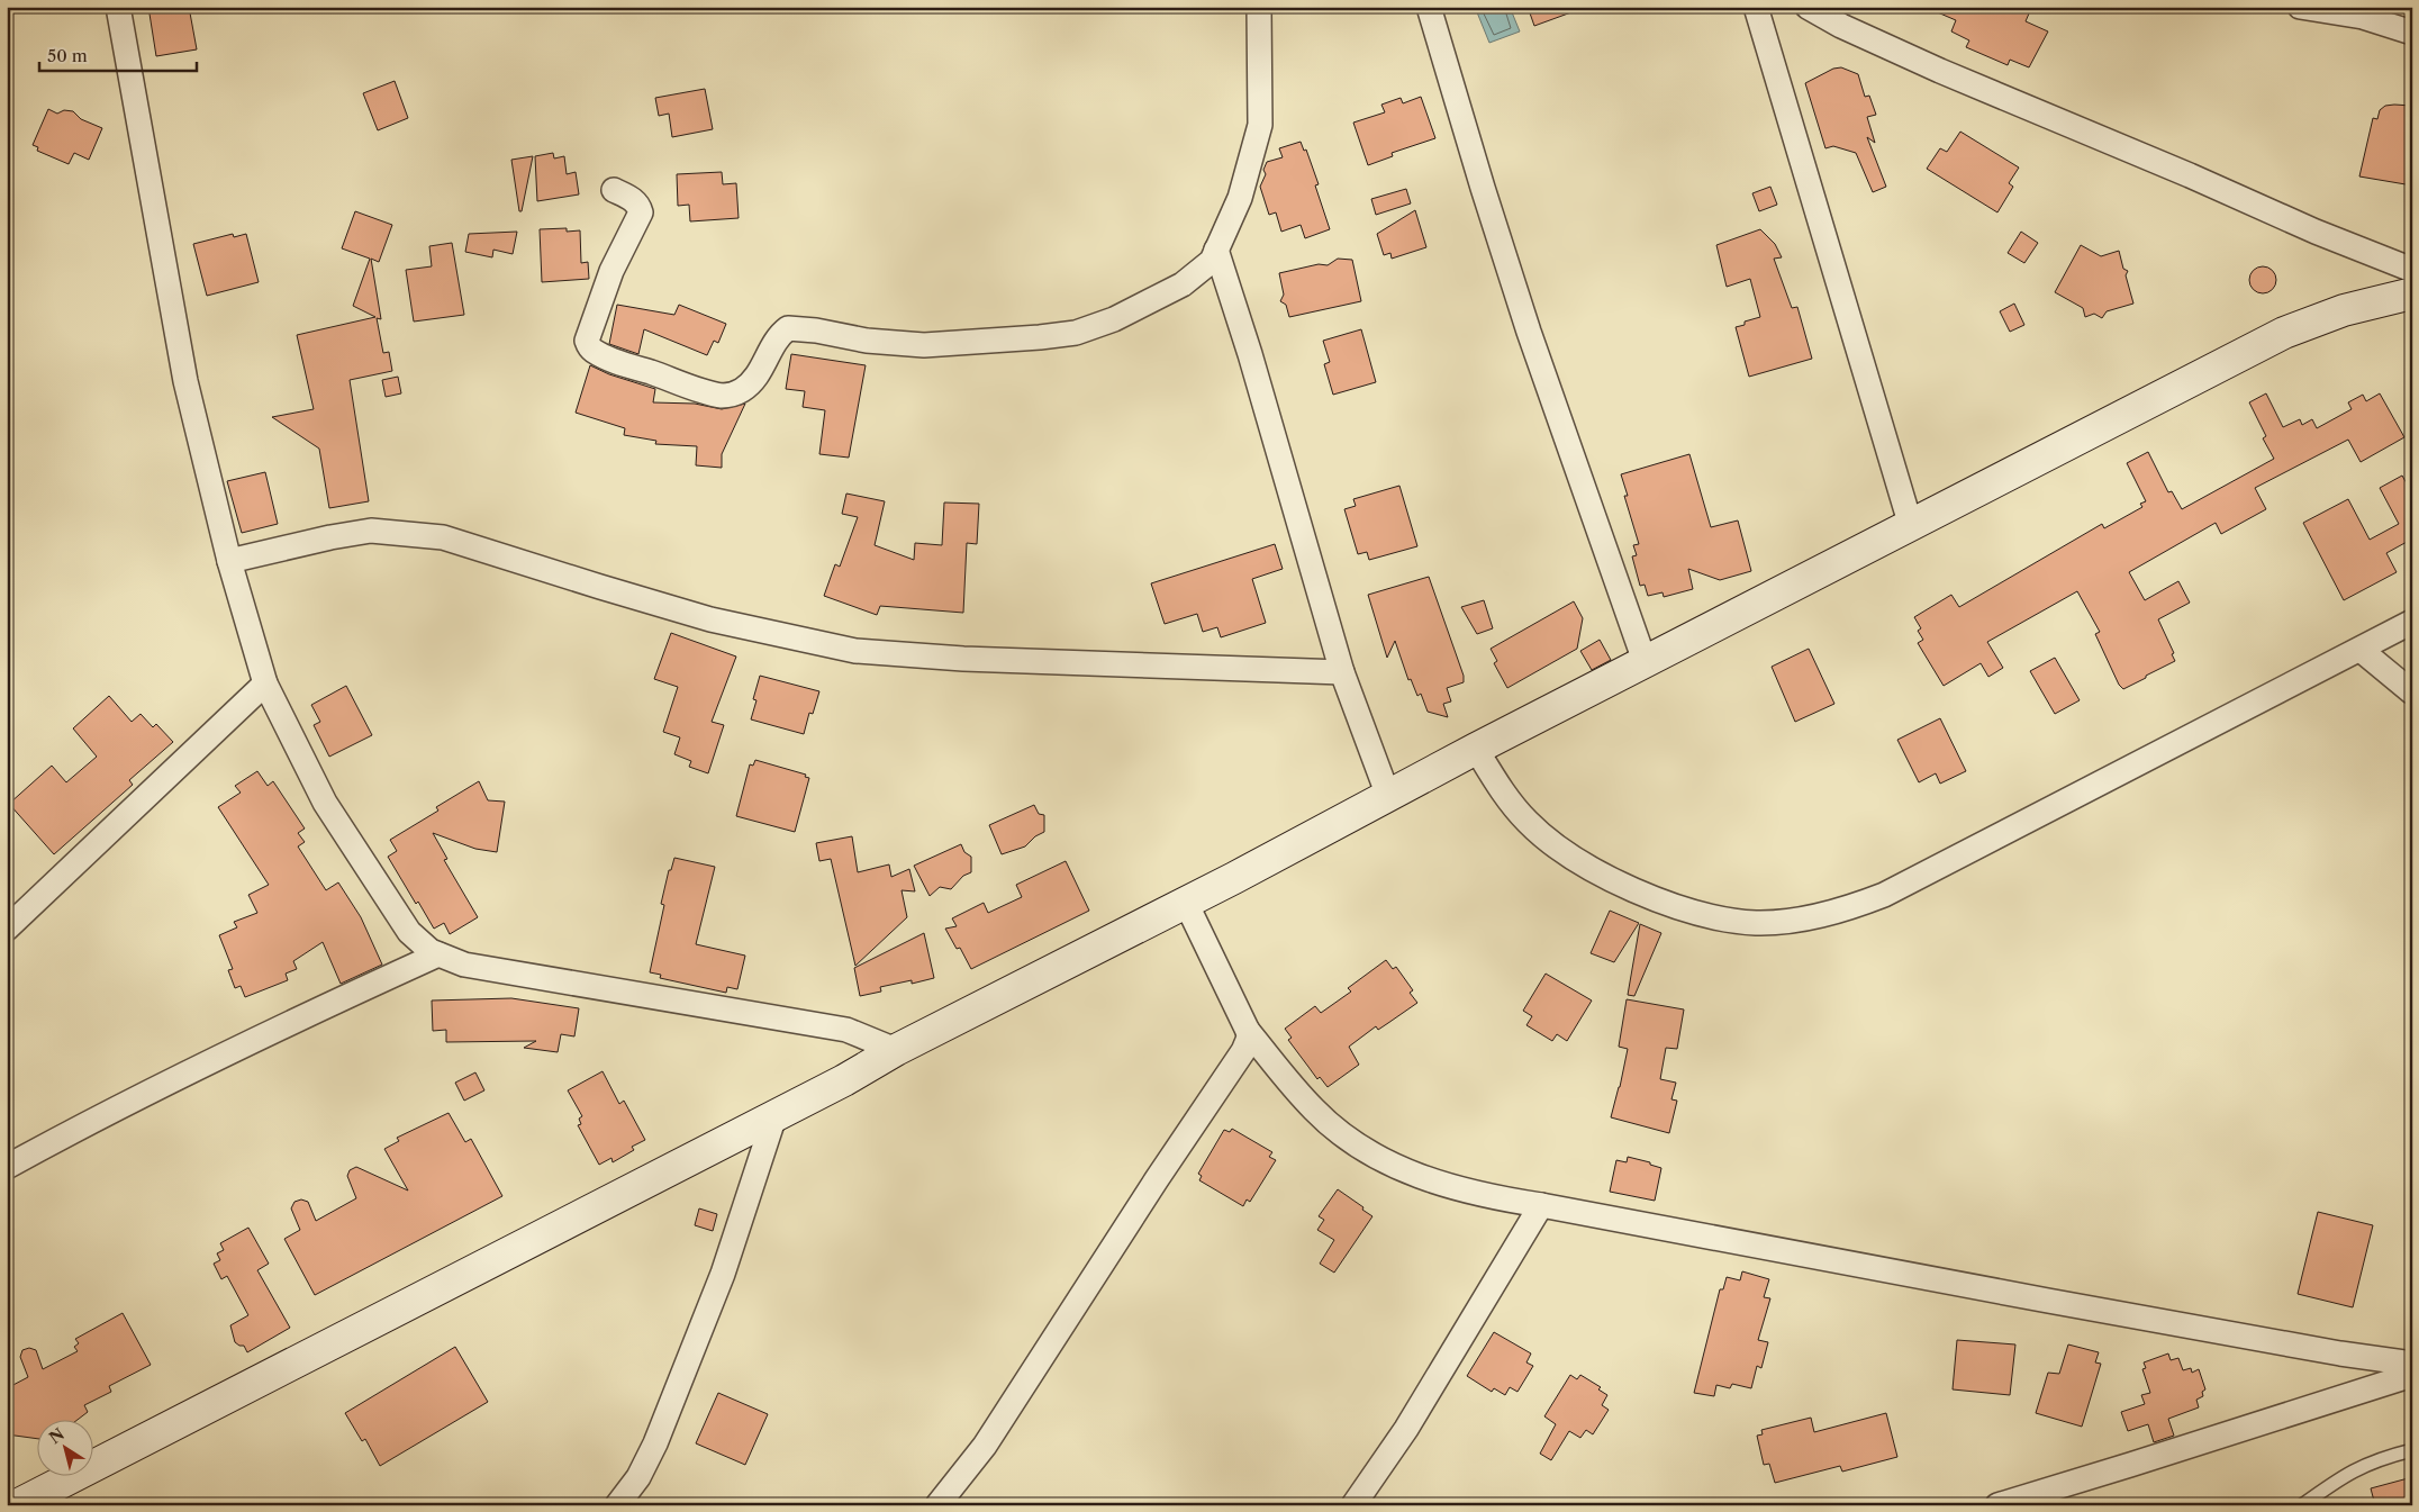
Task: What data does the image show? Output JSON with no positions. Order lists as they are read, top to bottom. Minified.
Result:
{"scale_bar":"50 m","north":"top left"}
